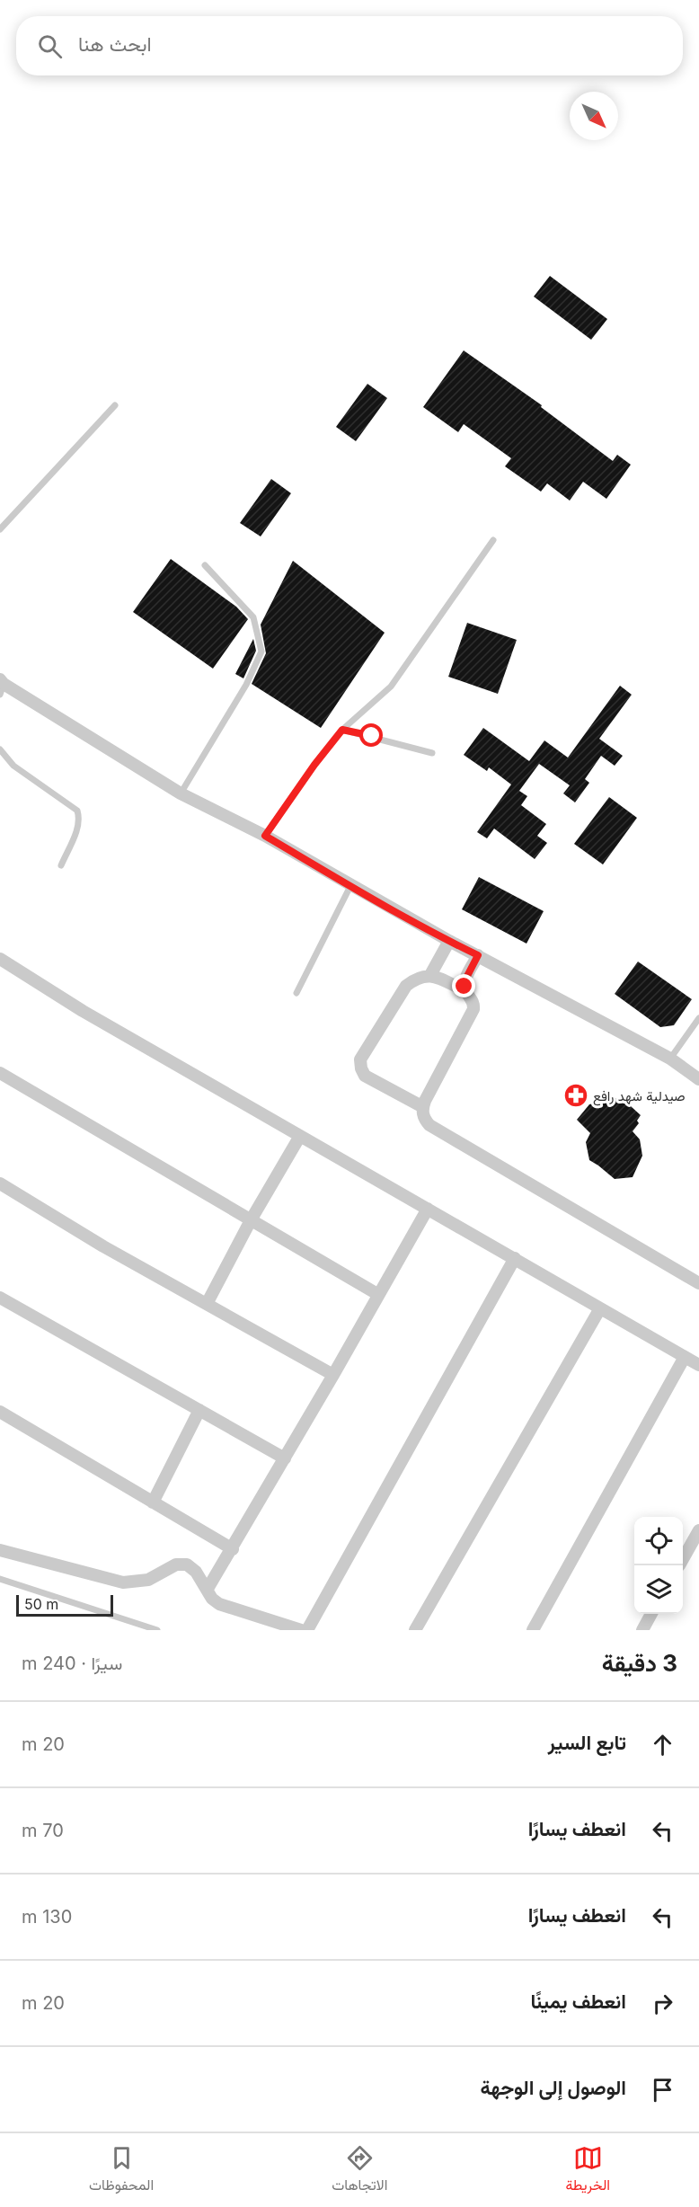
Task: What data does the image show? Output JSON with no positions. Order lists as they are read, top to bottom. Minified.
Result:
{"places":{"pharmacy":["صيدلية شهد رافع"]},"scale_bar":"50 m","north":"bottom right","page":{"search":"ابحث هنا","scale":"50 m","heading":["3 دقيقة","سيرًا · 240 m"],"list":[["تابع السير","20 m"],["انعطف يسارًا","70 m"],["انعطف يسارًا","130 m"],["انعطف يمينًا","20 m"],"الوصول إلى الوجهة"],"nav":["الخريطة","الاتجاهات","المحفوظات"]}}
